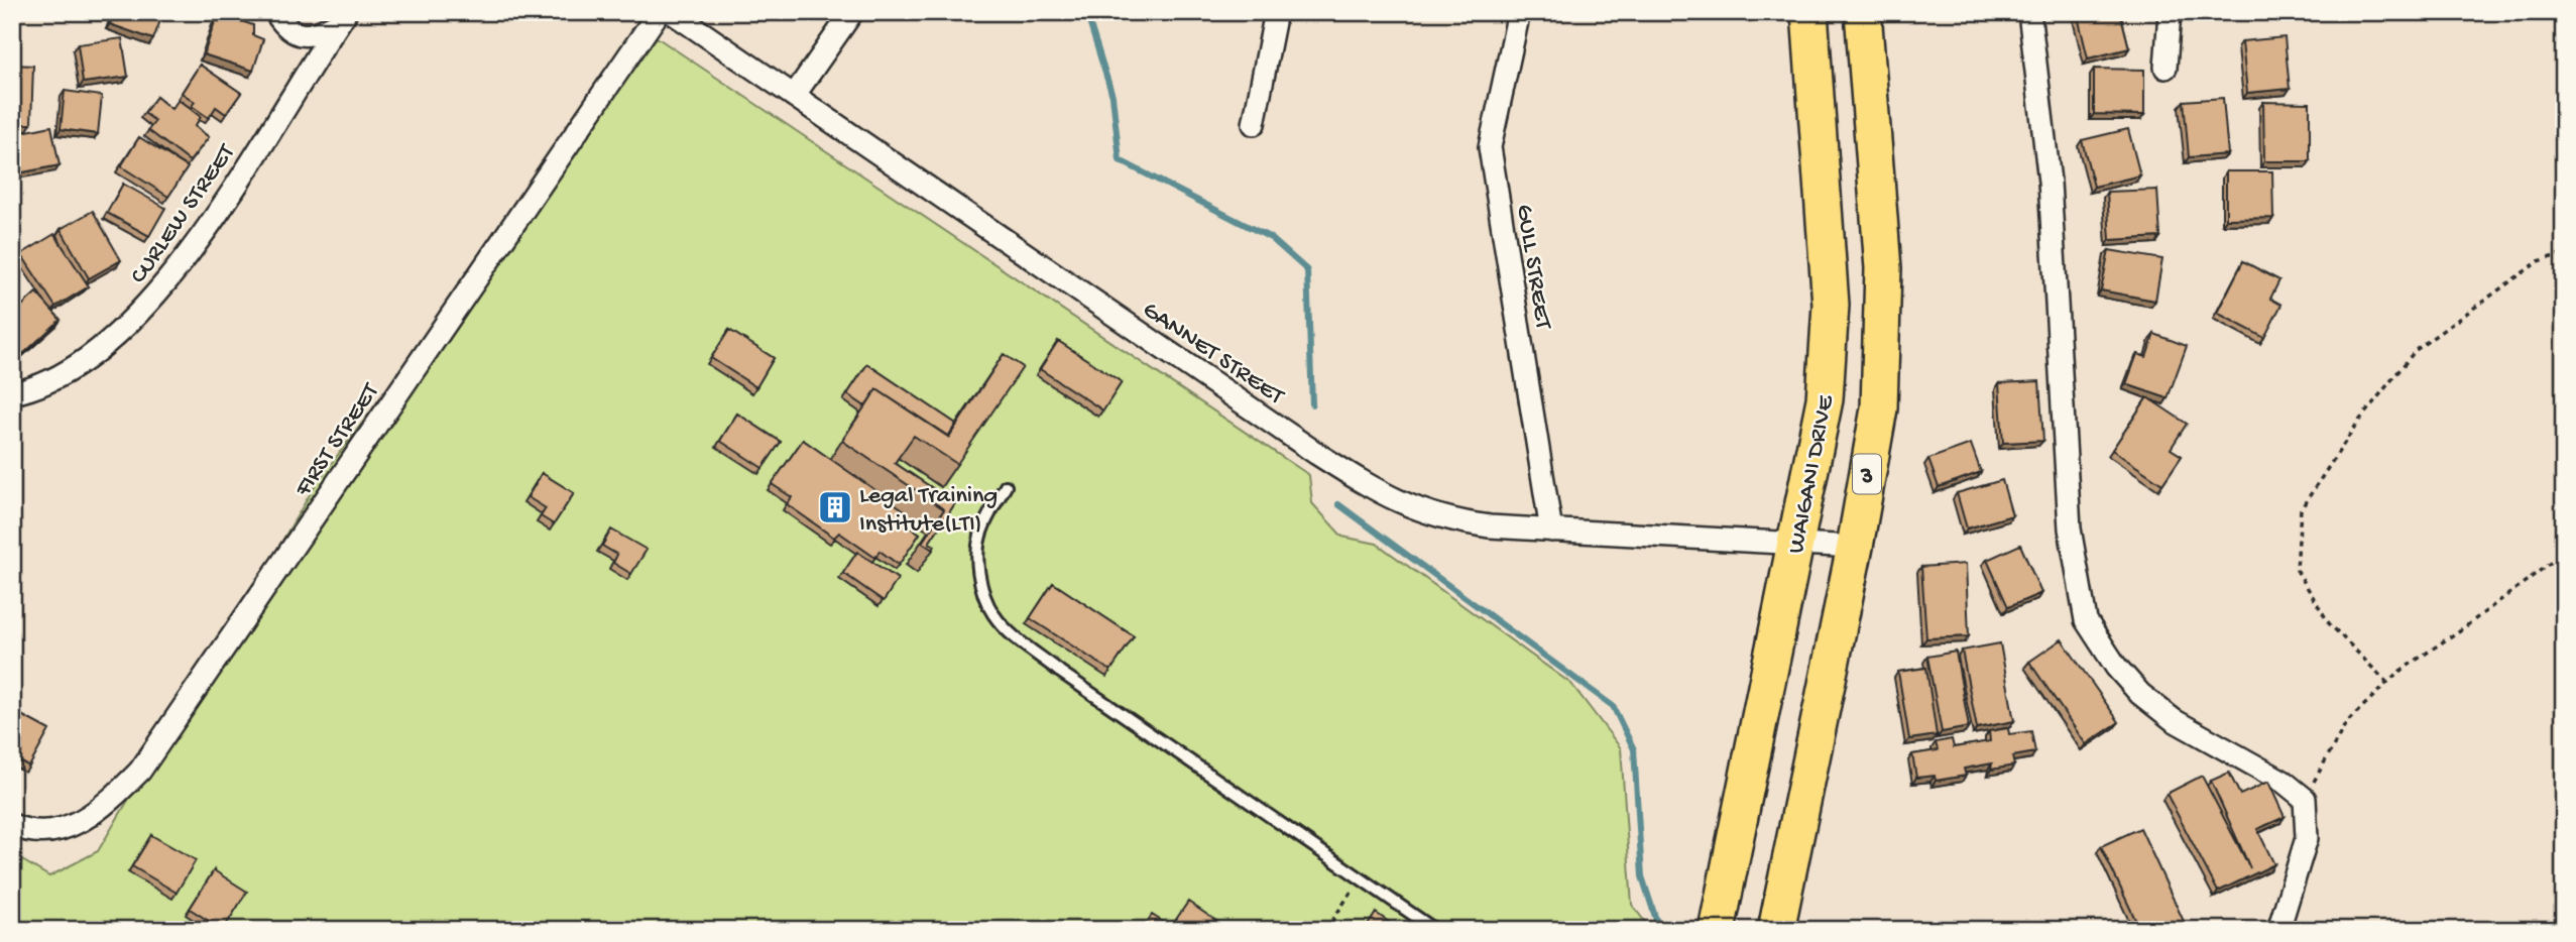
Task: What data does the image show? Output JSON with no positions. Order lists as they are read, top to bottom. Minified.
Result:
{"streets":{"highway":["WAIGANI DRIVE","3"],"street":["CURLEW STREET","GULL STREET","GANNET STREET","FIRST STREET"]},"crossings":[["GULL STREET","GANNET STREET"],["GANNET STREET","WAIGANI DRIVE"],["GANNET STREET","3"]],"places":{"building":["Legal Training Institute(LTI)"]}}
